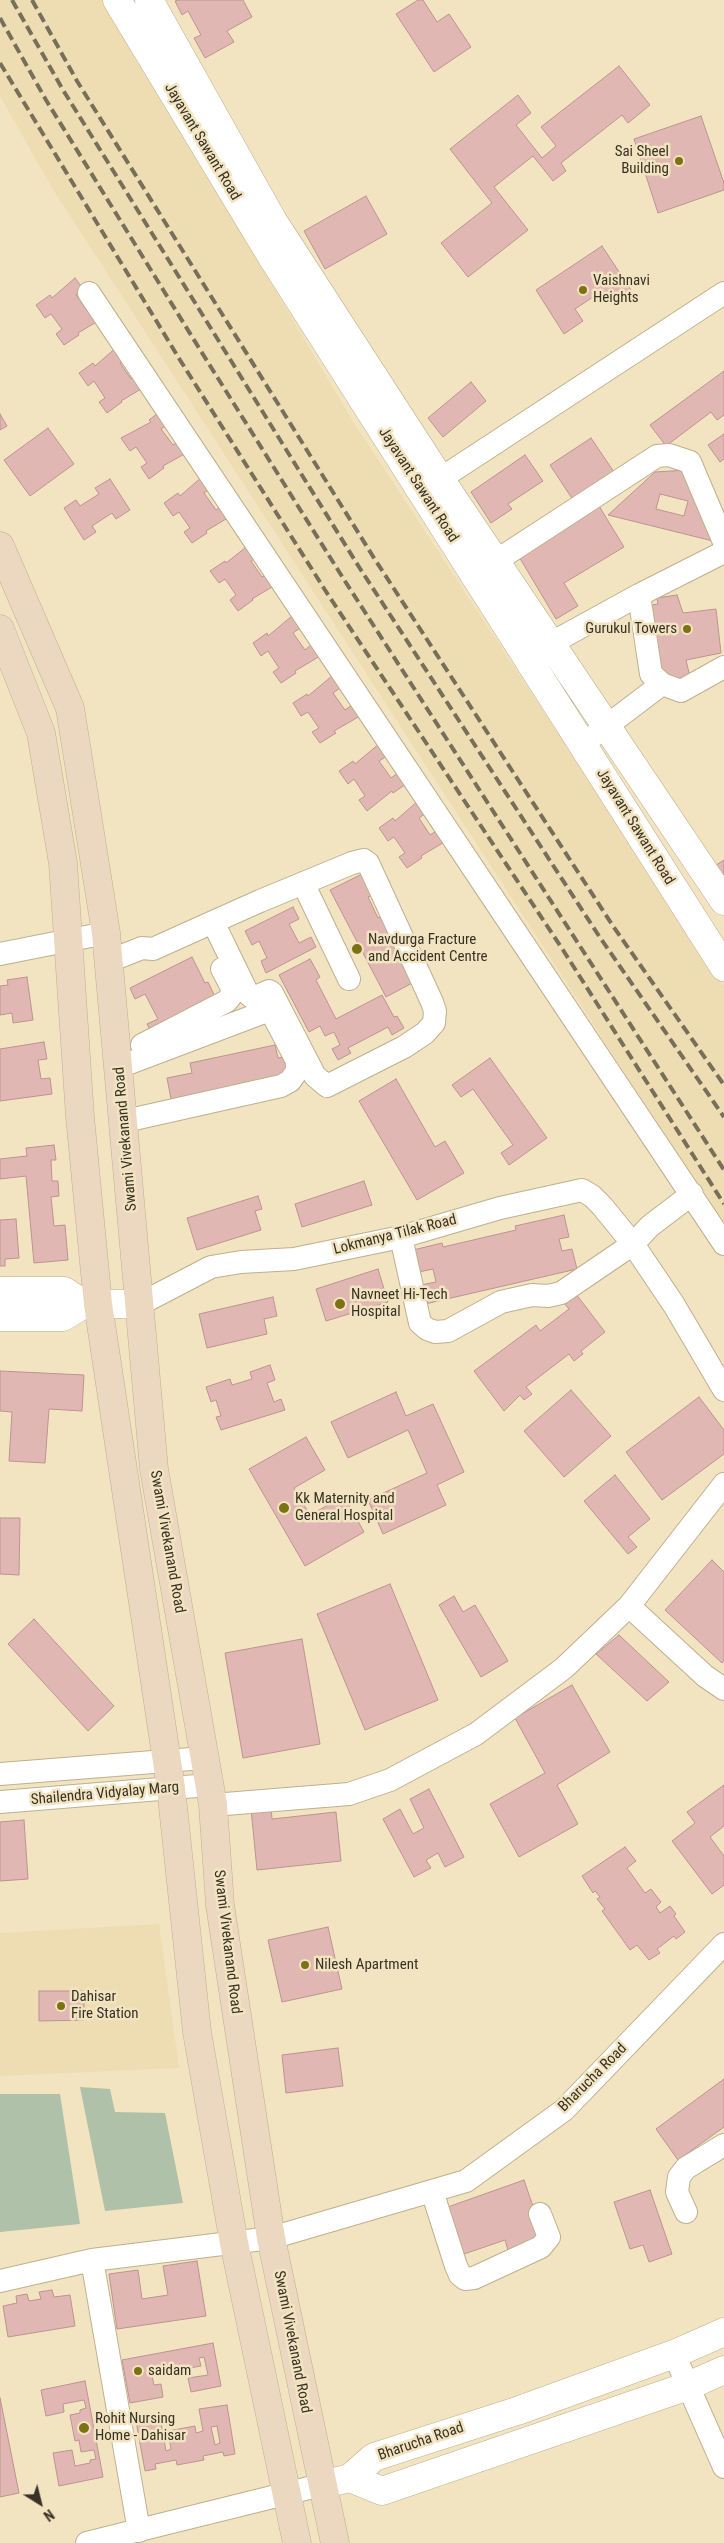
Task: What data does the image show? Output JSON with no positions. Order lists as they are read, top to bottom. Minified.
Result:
{"streets":{"main road":["Swami Vivekanand Road"],"street":["Jayavant Sawant Road","Lokmanya Tilak Road","Shailendra Vidyalay Marg","Bharucha Road"]},"crossings":[["Swami Vivekanand Road","Lokmanya Tilak Road"],["Swami Vivekanand Road","Shailendra Vidyalay Marg"],["Swami Vivekanand Road","Bharucha Road"]],"places":["Sai Sheel Building","Vaishnavi Heights","Gurukul Towers","Navdurga Fracture and Accident Centre","Navneet Hi-Tech Hospital","Kk Maternity and General Hospital","Nilesh Apartment","Dahisar Fire Station","saidam","Rohit Nursing Home - Dahisar"],"north":"bottom right"}
